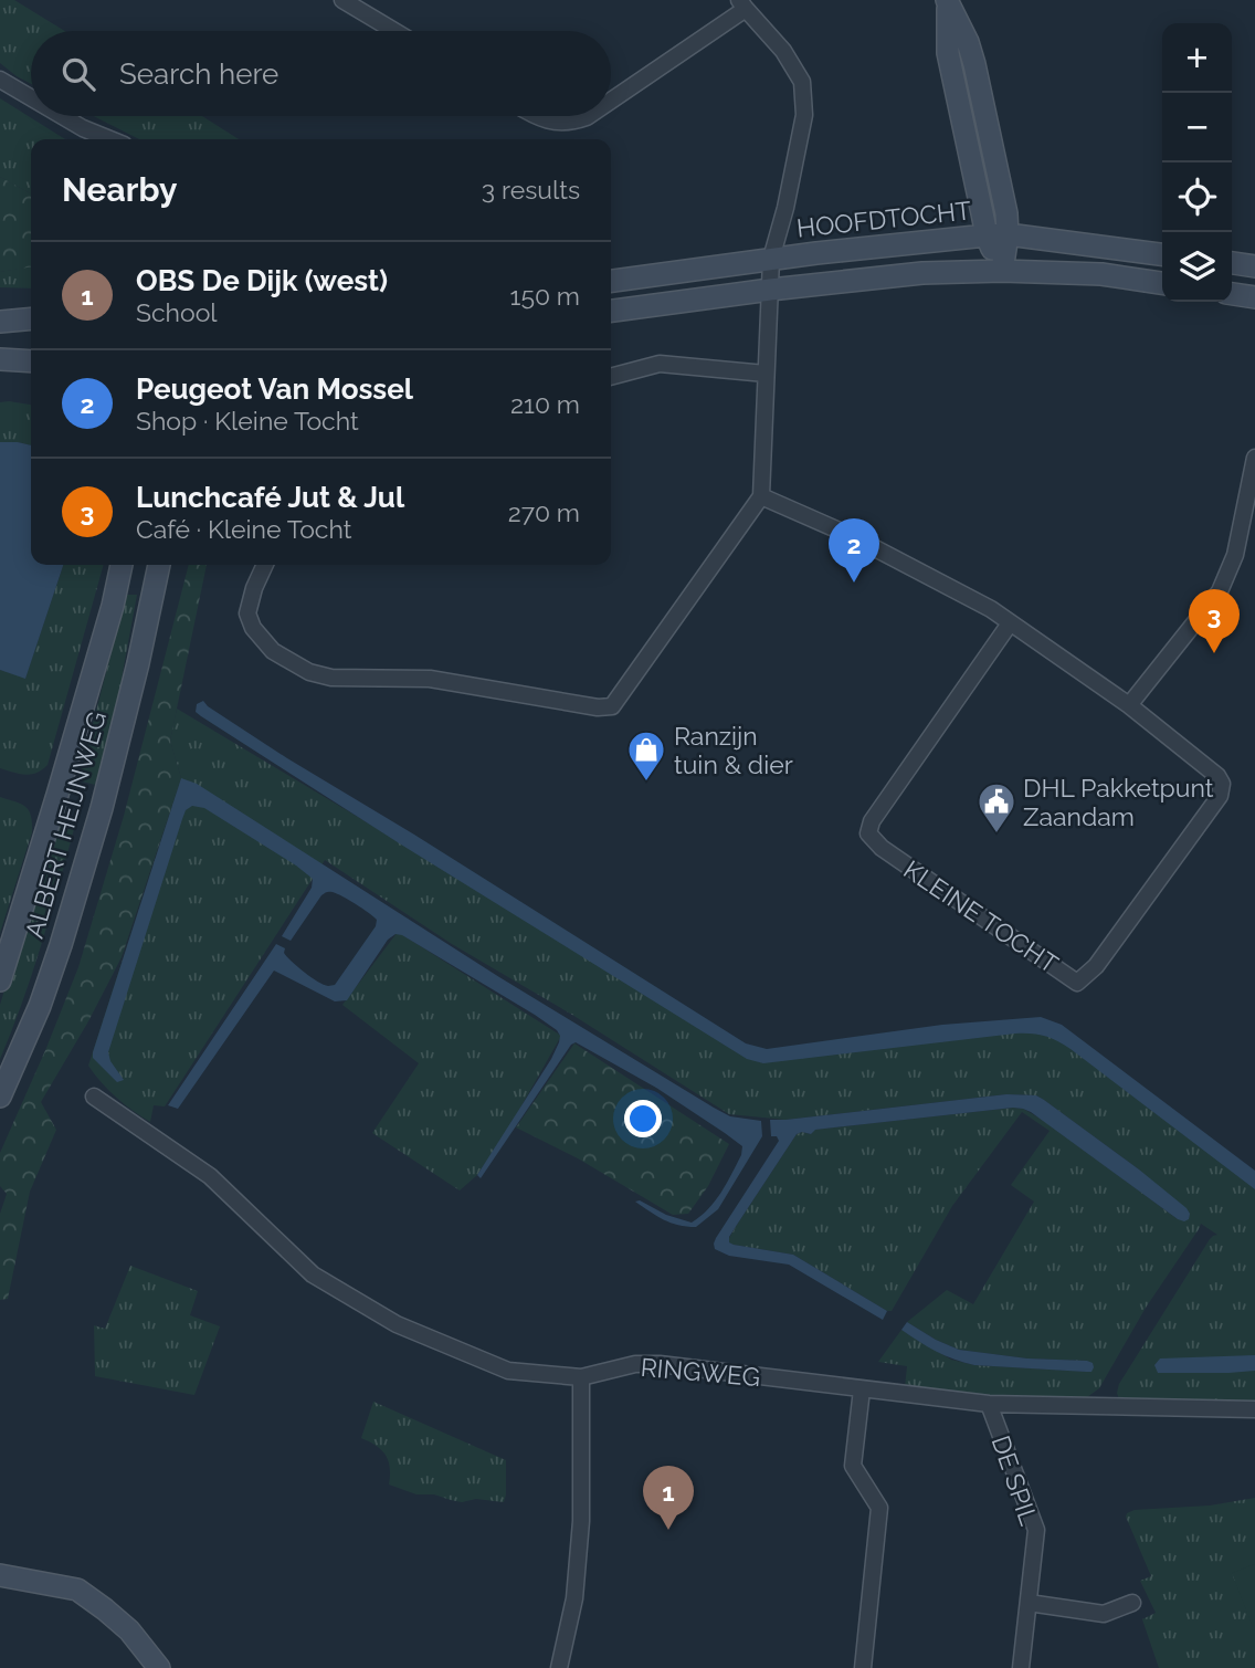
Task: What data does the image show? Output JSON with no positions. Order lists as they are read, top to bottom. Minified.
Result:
{"streets":{"main road":["HOOFDTOCHT","ALBERT HEIJNWEG"],"street":["KLEINE TOCHT","RINGWEG","DE SPIL"]},"crossings":[["RINGWEG","DE SPIL"]],"places":{"shop":["Ranzijn tuin & dier"],"public building":["DHL Pakketpunt Zaandam"]},"page":{"map_buttons":["+","−"],"search":"Search here","heading":["Nearby","3 results"],"list":[{"mark":"1","name":"OBS De Dijk (west)","note":"School","value":"150 m"},{"mark":"2","name":"Peugeot Van Mossel","note":"Shop · Kleine Tocht","value":"210 m"},{"mark":"3","name":"Lunchcafé Jut & Jul","note":"Café · Kleine Tocht","value":"270 m"}],"pins":["2","3","1"]}}
